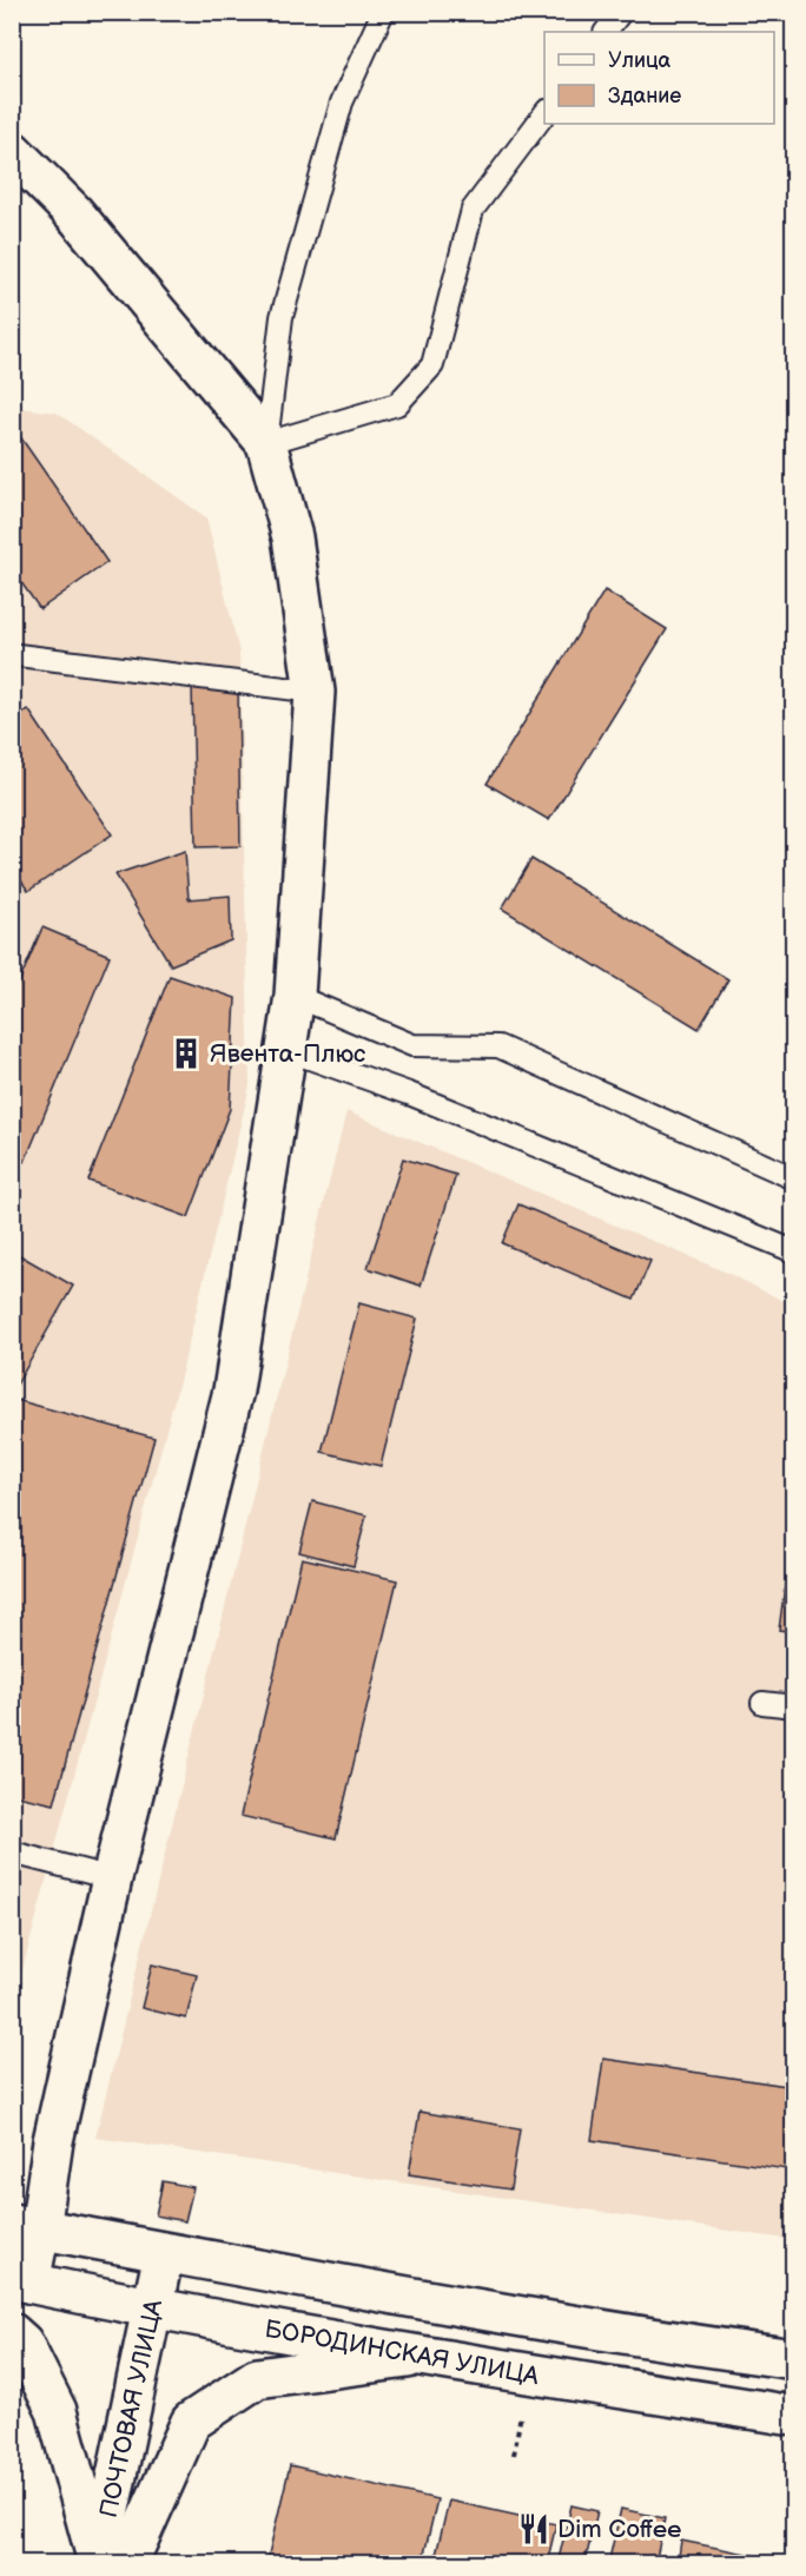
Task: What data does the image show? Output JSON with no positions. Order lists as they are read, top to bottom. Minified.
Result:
{"streets":{"street":["БОРОДИНСКАЯ УЛИЦА","ПОЧТОВАЯ УЛИЦА"]},"crossings":[["БОРОДИНСКАЯ УЛИЦА","ПОЧТОВАЯ УЛИЦА"]],"places":{"building":["Явента-Плюс"],"restaurant":["Dim Coffee"]},"legend":["Улица","Здание"]}
